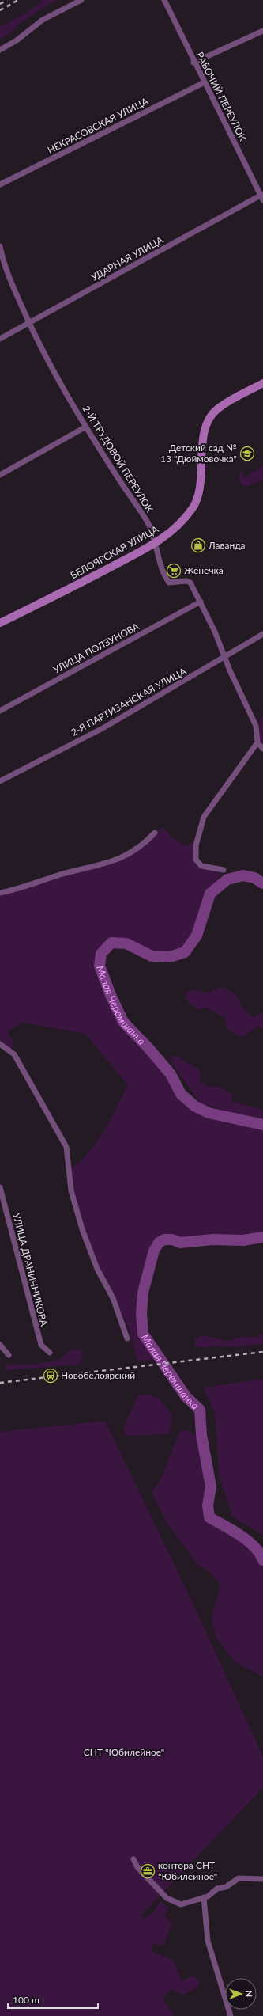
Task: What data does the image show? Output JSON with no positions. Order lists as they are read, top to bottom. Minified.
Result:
{"streets":{"street":["РАБОЧИЙ ПЕРЕУЛОК","НЕКРАСОВСКАЯ УЛИЦА","УДАРНАЯ УЛИЦА","2-Й ТРУДОВОЙ ПЕРЕУЛОК","БЕЛОЯРСКАЯ УЛИЦА","УЛИЦА ПОЛЗУНОВА","2-Я ПАРТИЗАНСКАЯ УЛИЦА","УЛИЦА ДРАНИЧНИКОВА"]},"crossings":[["РАБОЧИЙ ПЕРЕУЛОК","НЕКРАСОВСКАЯ УЛИЦА"],["РАБОЧИЙ ПЕРЕУЛОК","УДАРНАЯ УЛИЦА"],["УДАРНАЯ УЛИЦА","2-Й ТРУДОВОЙ ПЕРЕУЛОК"],["2-Й ТРУДОВОЙ ПЕРЕУЛОК","БЕЛОЯРСКАЯ УЛИЦА"],["2-Й ТРУДОВОЙ ПЕРЕУЛОК","УЛИЦА ПОЛЗУНОВА"],["2-Й ТРУДОВОЙ ПЕРЕУЛОК","2-Я ПАРТИЗАНСКАЯ УЛИЦА"]],"water":["Малая Черемшанка"],"parks":["СНТ \"Юбилейное\""],"places":{"school or university":["Детский сад № 13 \"Дюймовочка\""],"shop":["Лаванда"],"supermarket":["Женечка"],"station":["Новобелоярский"],"office":["контора СНТ \"Юбилейное\""]},"scale_bar":"100 m","north":"right"}
